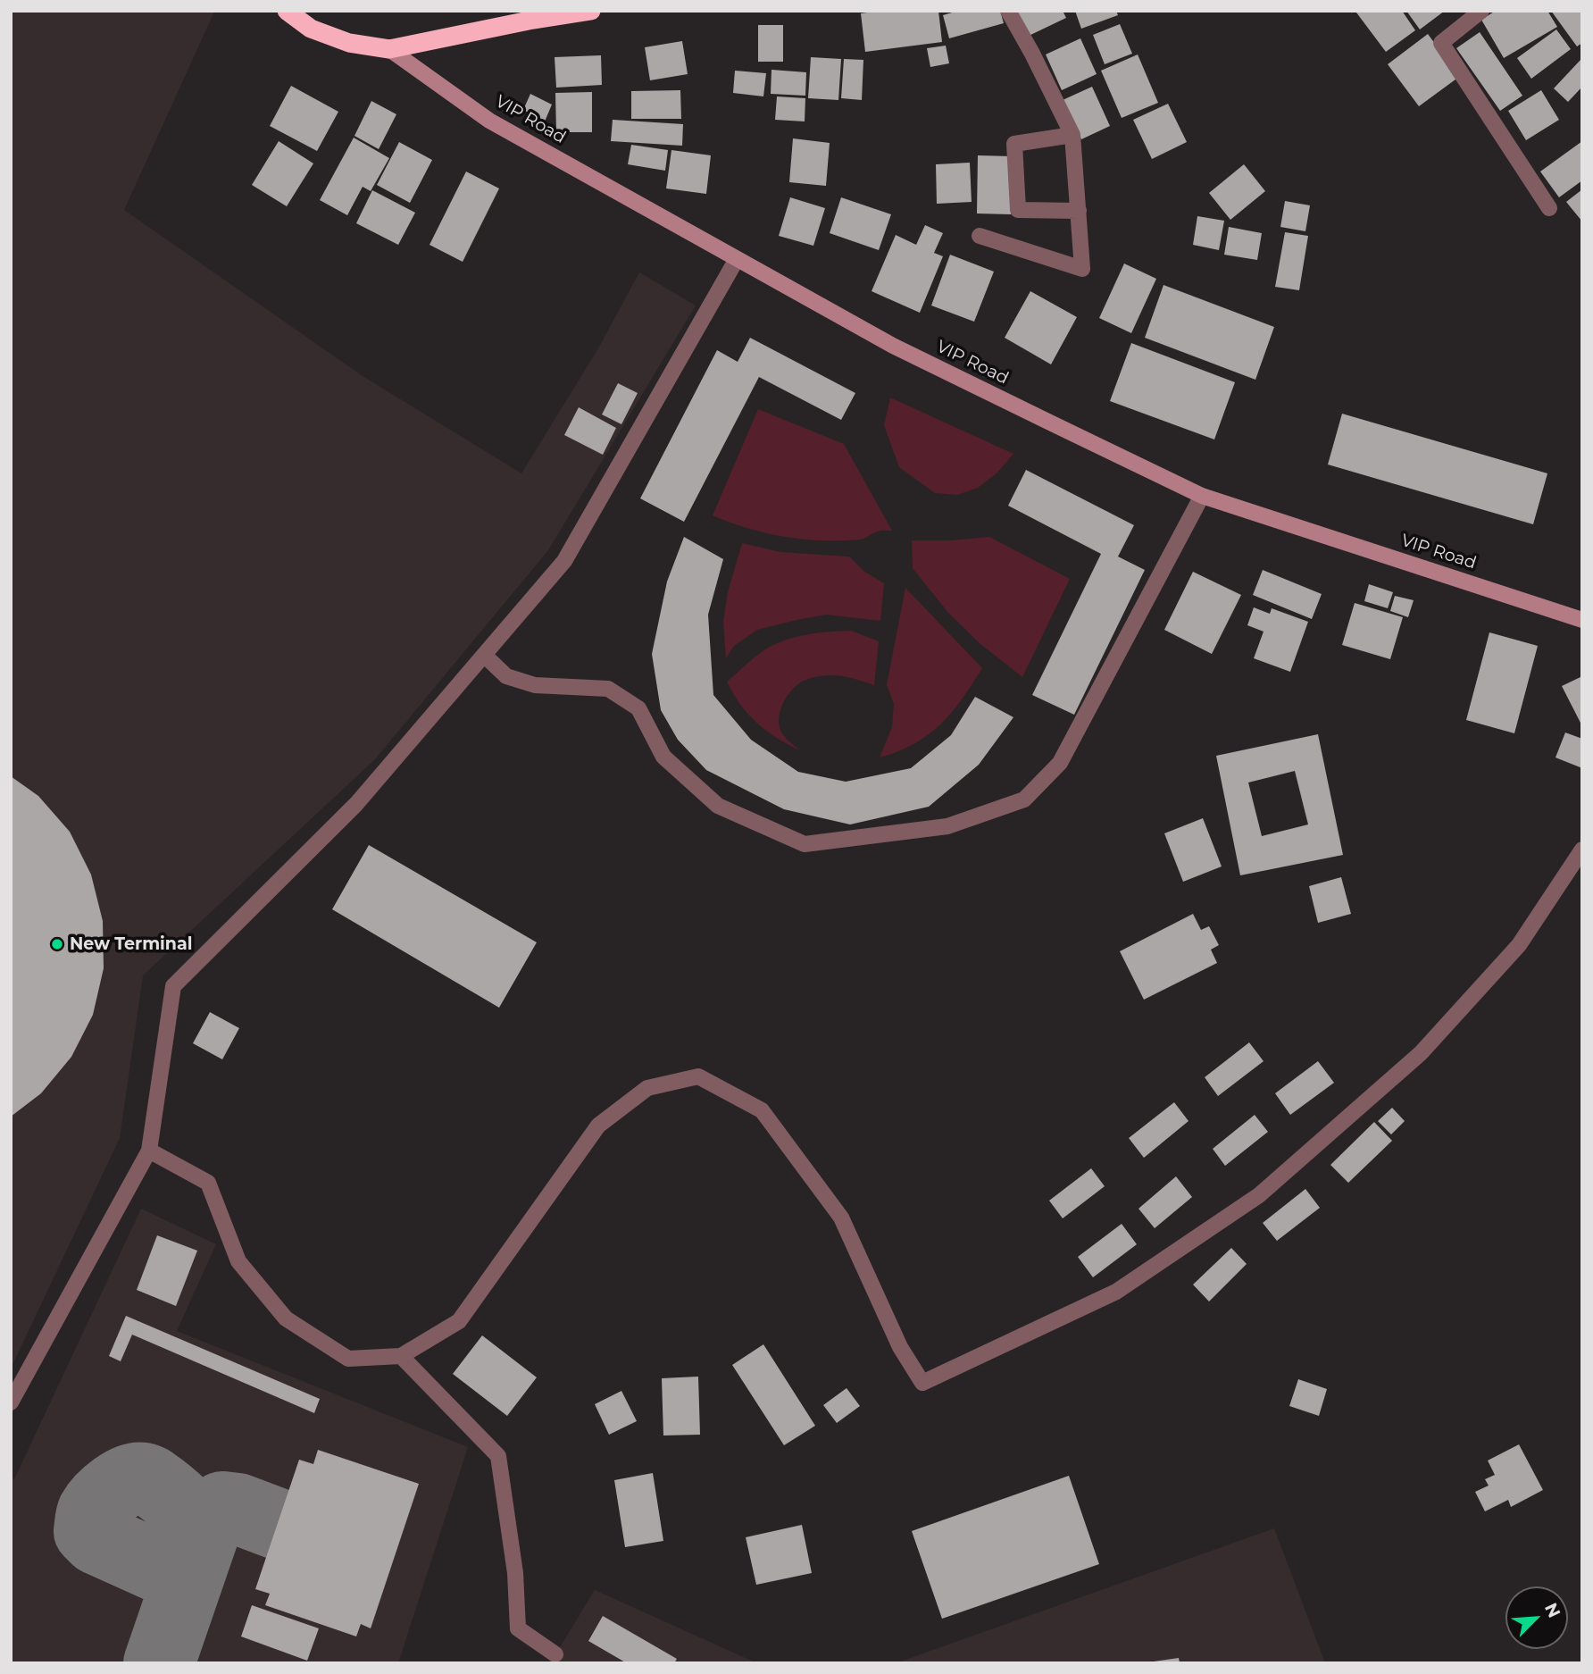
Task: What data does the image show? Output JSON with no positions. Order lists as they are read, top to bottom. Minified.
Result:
{"streets":{"highway":["VIP Road"]},"places":["New Terminal"],"north":"top right"}
